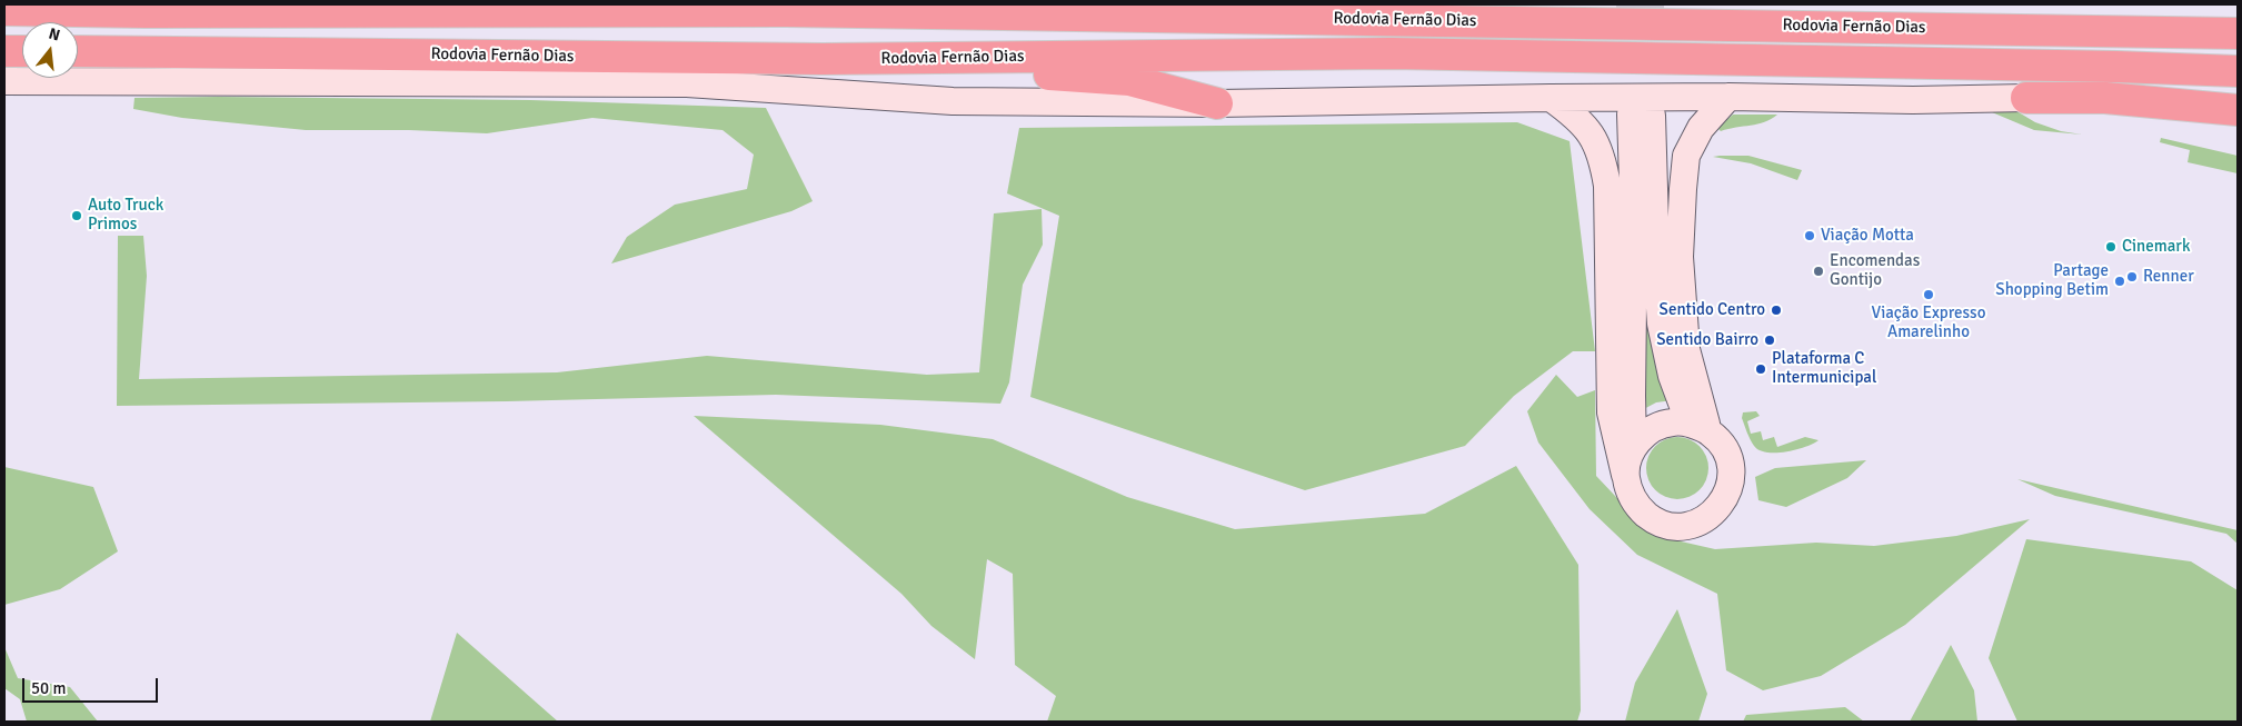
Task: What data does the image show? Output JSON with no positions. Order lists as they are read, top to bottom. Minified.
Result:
{"streets":{"highway":["Rodovia Fernão Dias"]},"places":["Auto Truck Primos","Viação Motta","Cinemark","Encomendas Gontijo","Renner","Partage Shopping Betim","Viação Expresso Amarelinho","Sentido Centro","Sentido Bairro","Plataforma C Intermunicipal"],"scale_bar":"50 m","north":"top"}
